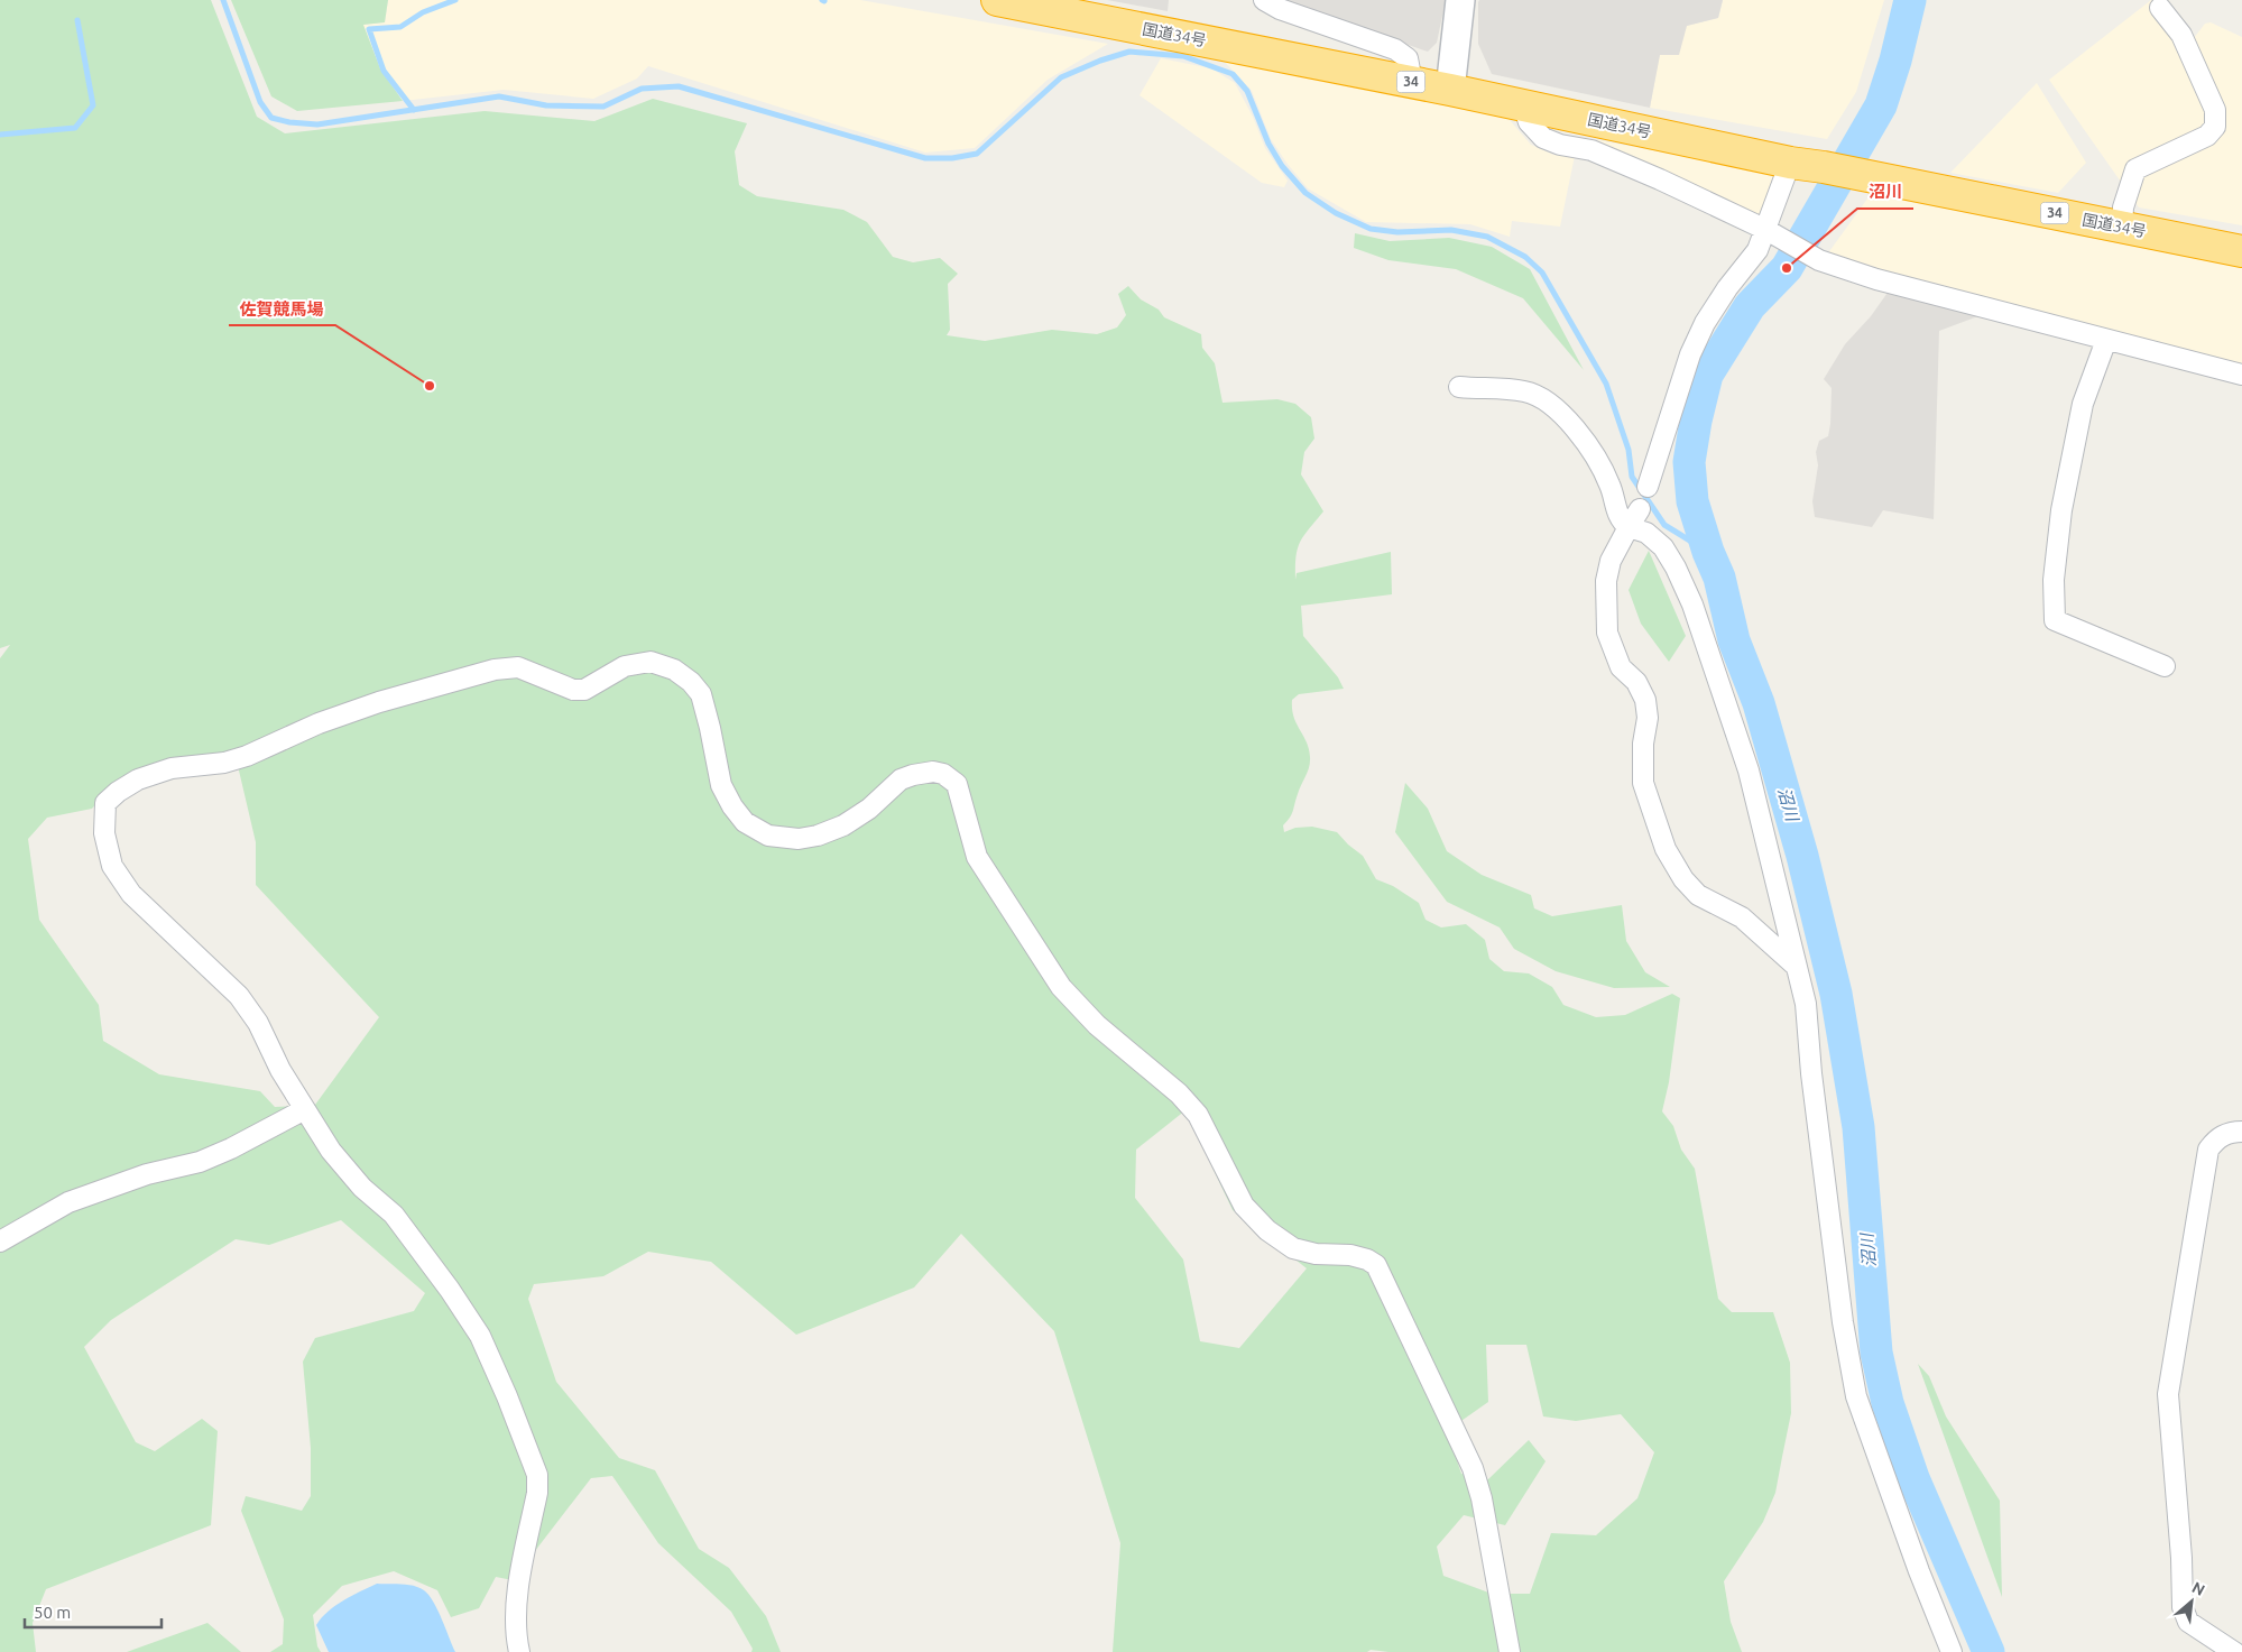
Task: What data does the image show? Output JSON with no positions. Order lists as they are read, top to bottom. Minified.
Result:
{"streets":{"highway":["国道34号","34"]},"water":["沼川"],"places":["沼川","佐賀競馬場"],"scale_bar":"50 m","north":"top right"}
